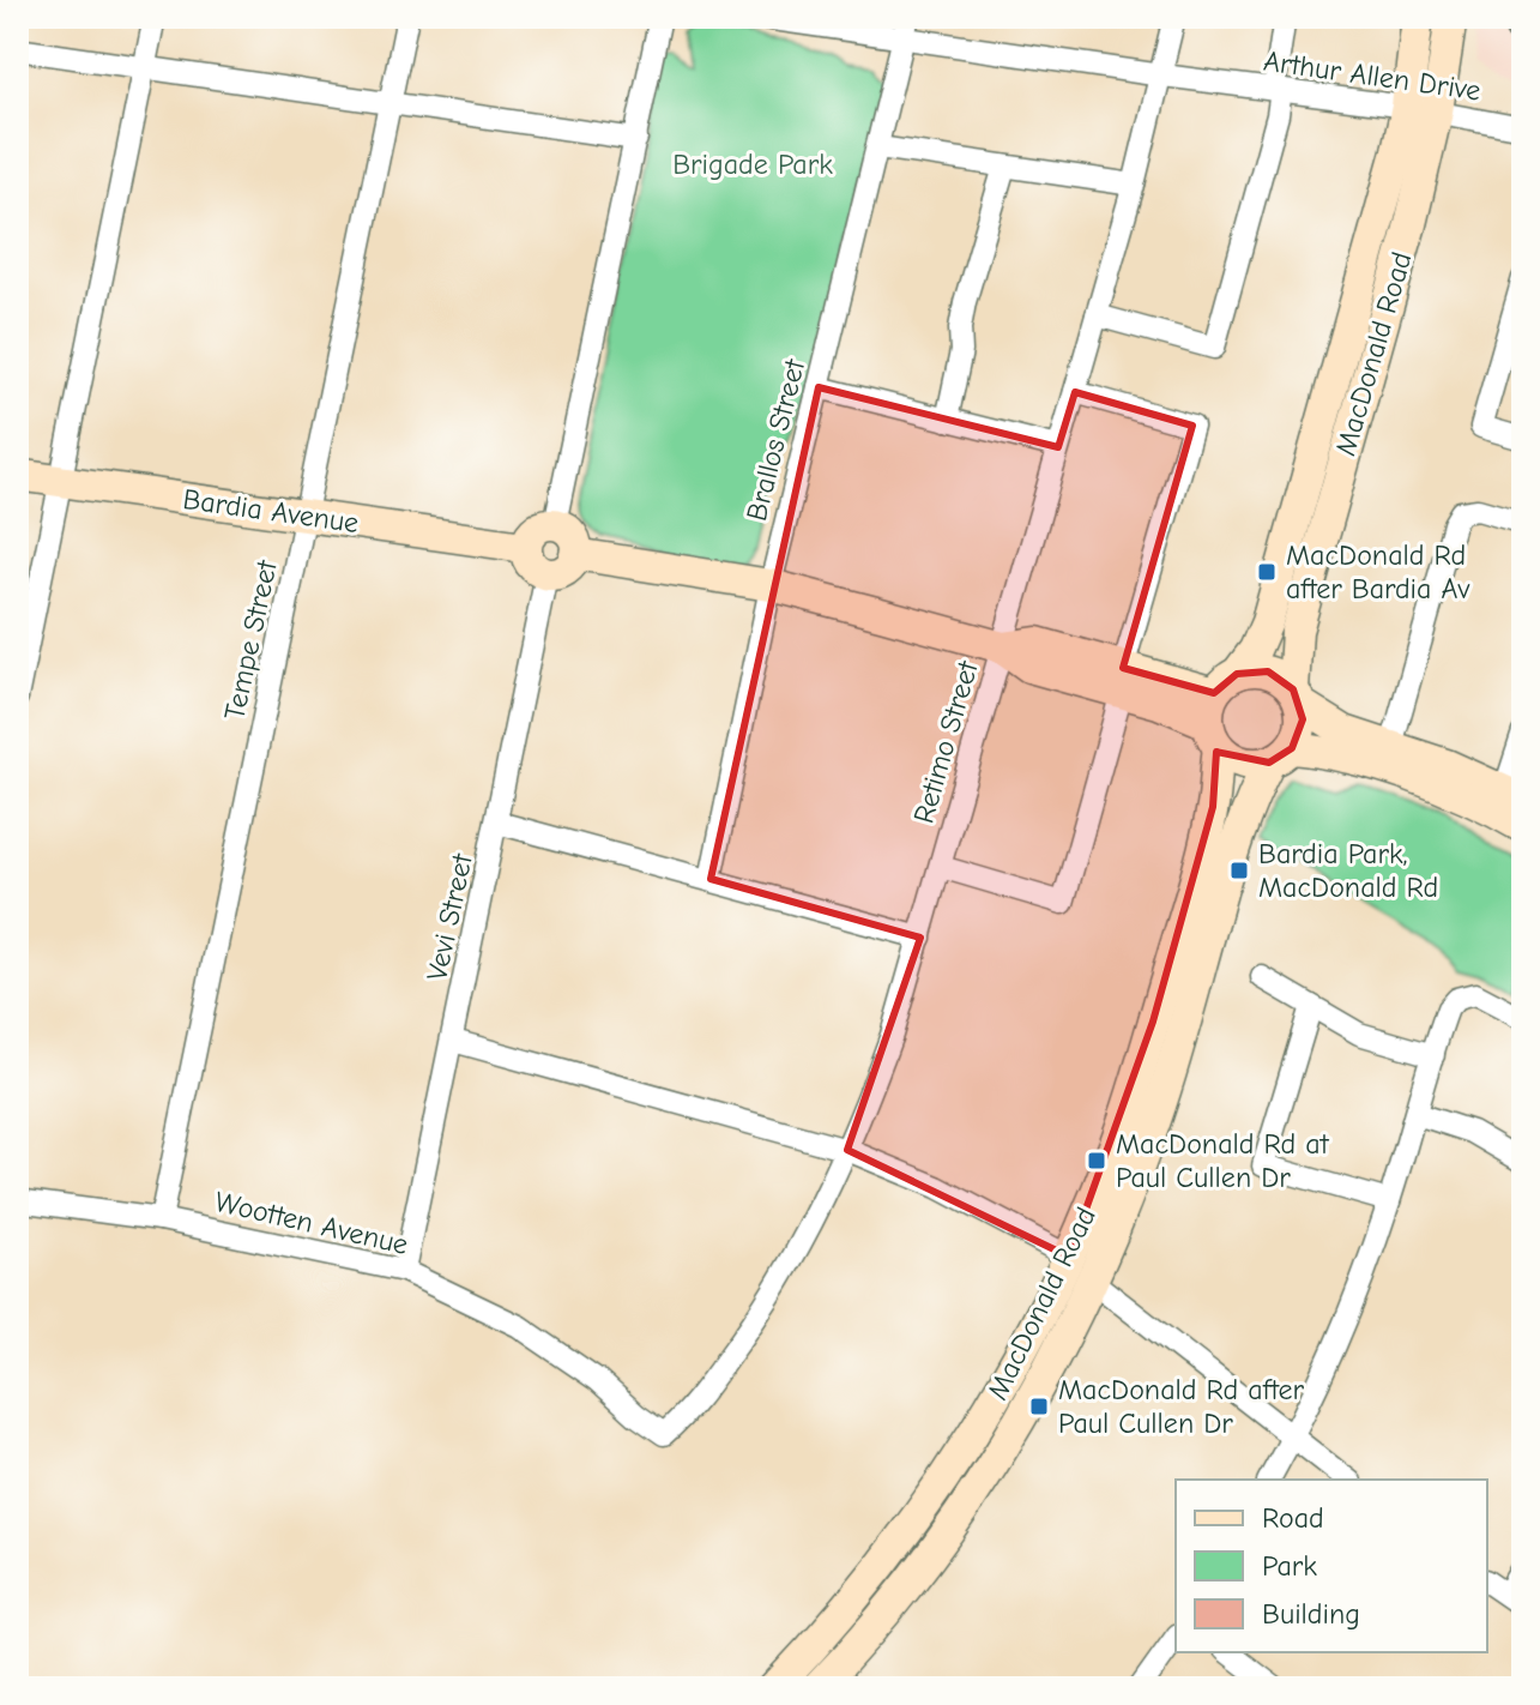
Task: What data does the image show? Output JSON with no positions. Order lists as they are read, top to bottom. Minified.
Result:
{"streets":{"street":["Arthur Allen Drive","MacDonald Road","Brallos Street","Bardia Avenue","Tempe Street","Retimo Street","Vevi Street","Wootten Avenue"]},"crossings":[["Arthur Allen Drive","MacDonald Road"],["Arthur Allen Drive","Brallos Street"],["Arthur Allen Drive","Retimo Street"],["Bardia Avenue","Tempe Street"],["Bardia Avenue","Vevi Street"],["Tempe Street","Wootten Avenue"],["Retimo Street","Wootten Avenue"],["Vevi Street","Wootten Avenue"]],"parks":["Brigade Park"],"places":{"transit":["MacDonald Rd after Bardia Av","Bardia Park, MacDonald Rd","MacDonald Rd at Paul Cullen Dr","MacDonald Rd after Paul Cullen Dr"]},"legend":["Road","Park","Building"]}
